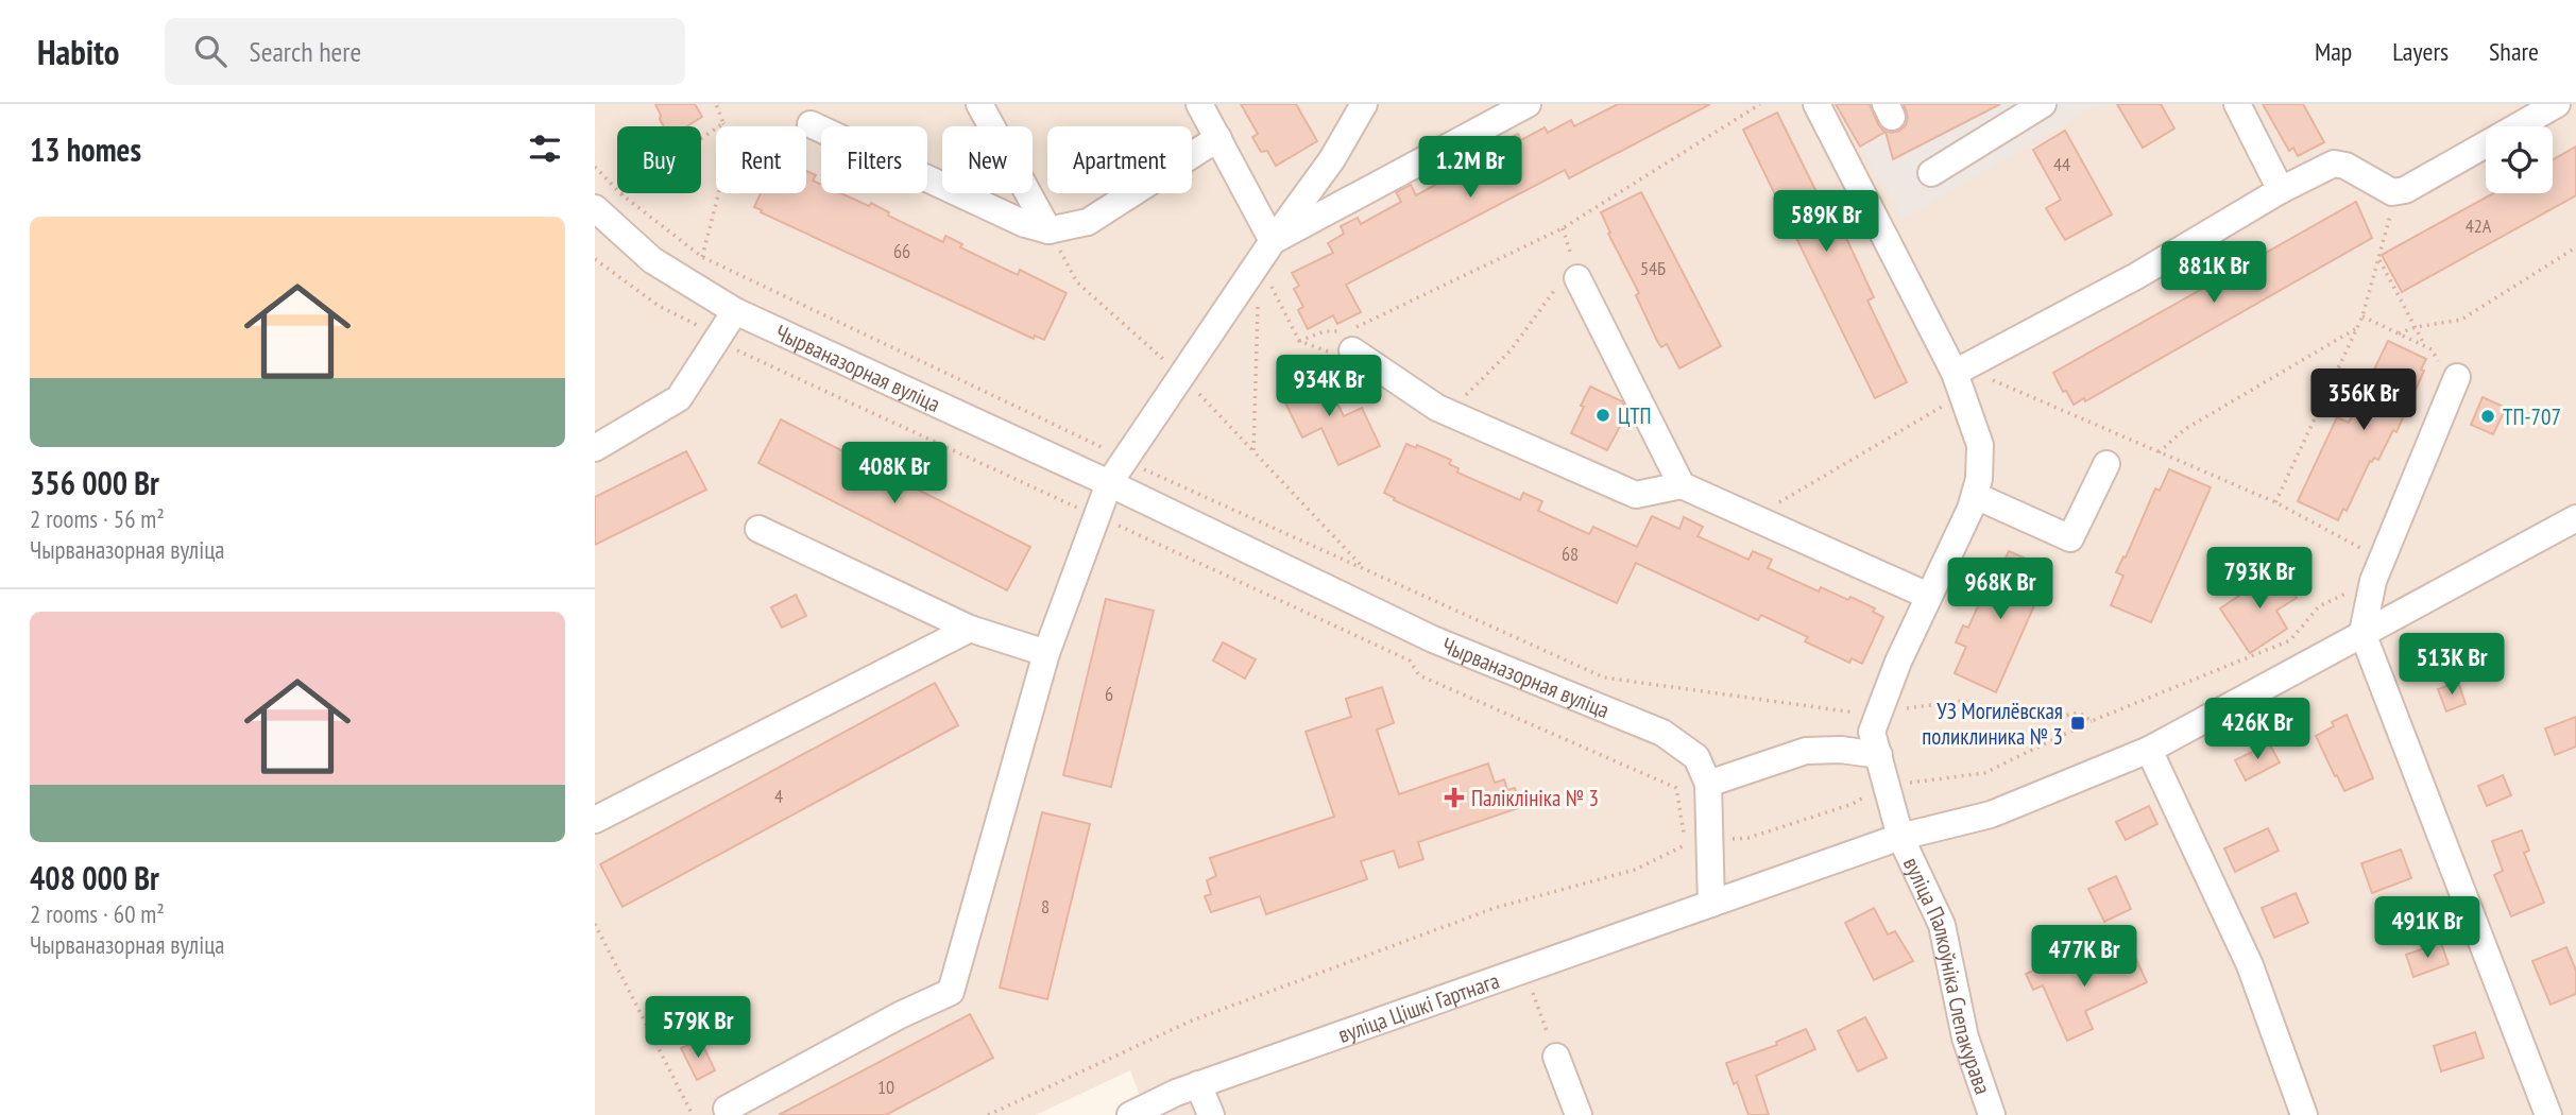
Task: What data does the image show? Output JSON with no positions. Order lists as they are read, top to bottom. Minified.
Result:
{"streets":{"street":["Чырваназорная вуліца","вуліца Палкоўніка Слепакурава","вуліца Цішкі Гартнага"]},"crossings":[["Чырваназорная вуліца","вуліца Цішкі Гартнага"]],"places":{"other":["ЦТП","ТП-707"],"transit":["УЗ Могилёвская поликлиника № 3"],"health":["Паліклініка № 3"]},"house_numbers":["44","42А","66","54Б","68","6","4","8","10"],"page":{"header":"Habito","search":"Search here","nav":["Map","Layers","Share"],"heading":"13 homes","chip":["Buy","Rent","Filters","New","Apartment"],"price":["1.2M Br","589K Br","881K Br","934K Br","356K Br","408K Br","793K Br","968K Br","513K Br","426K Br","491K Br","477K Br","579K Br"],"list":[{"name":"356 000 Br","note":"2 rooms · 56 m² · Чырваназорная вуліца"},{"name":"408 000 Br","note":"2 rooms · 60 m² · Чырваназорная вуліца"}]}}
